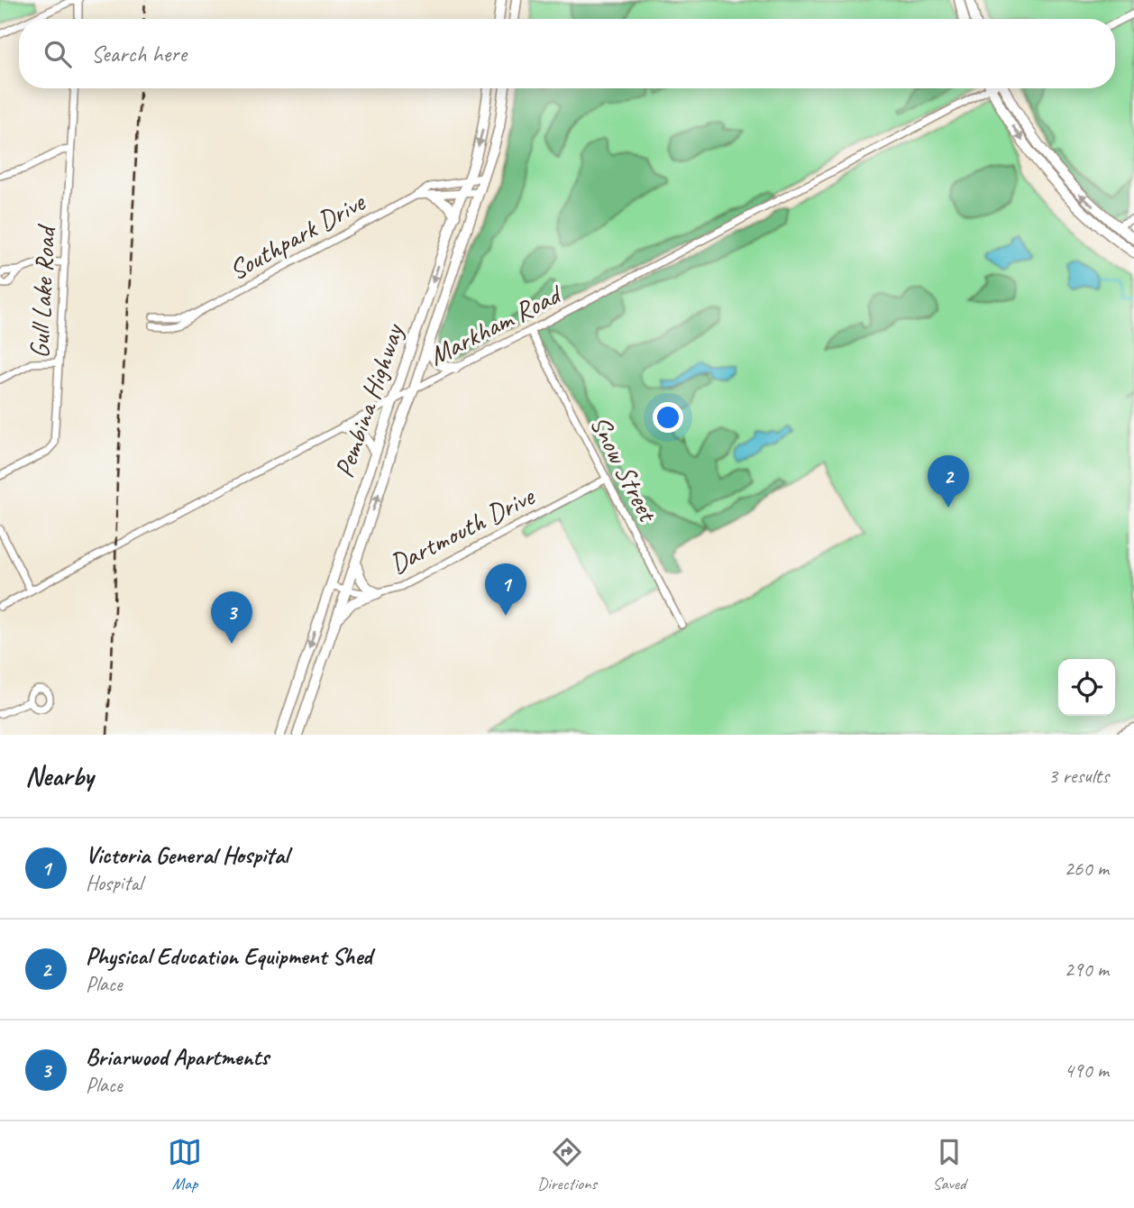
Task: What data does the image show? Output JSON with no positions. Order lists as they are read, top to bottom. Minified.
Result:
{"streets":{"main road":["Pembina Highway"],"street":["Southpark Drive","Gull Lake Road","Markham Road","Snow Street","Dartmouth Drive"]},"crossings":[["Southpark Drive","Pembina Highway"],["Markham Road","Pembina Highway"],["Markham Road","Snow Street"],["Pembina Highway","Dartmouth Drive"],["Snow Street","Dartmouth Drive"]],"page":{"search":"Search here","pins":["2","1","3"],"heading":["Nearby","3 results"],"list":[{"mark":"1","name":"Victoria General Hospital","note":"Hospital","value":"260 m"},{"mark":"2","name":"Physical Education Equipment Shed","note":"Place","value":"290 m"},{"mark":"3","name":"Briarwood Apartments","note":"Place","value":"490 m"}],"nav":["Map","Directions","Saved"]}}
